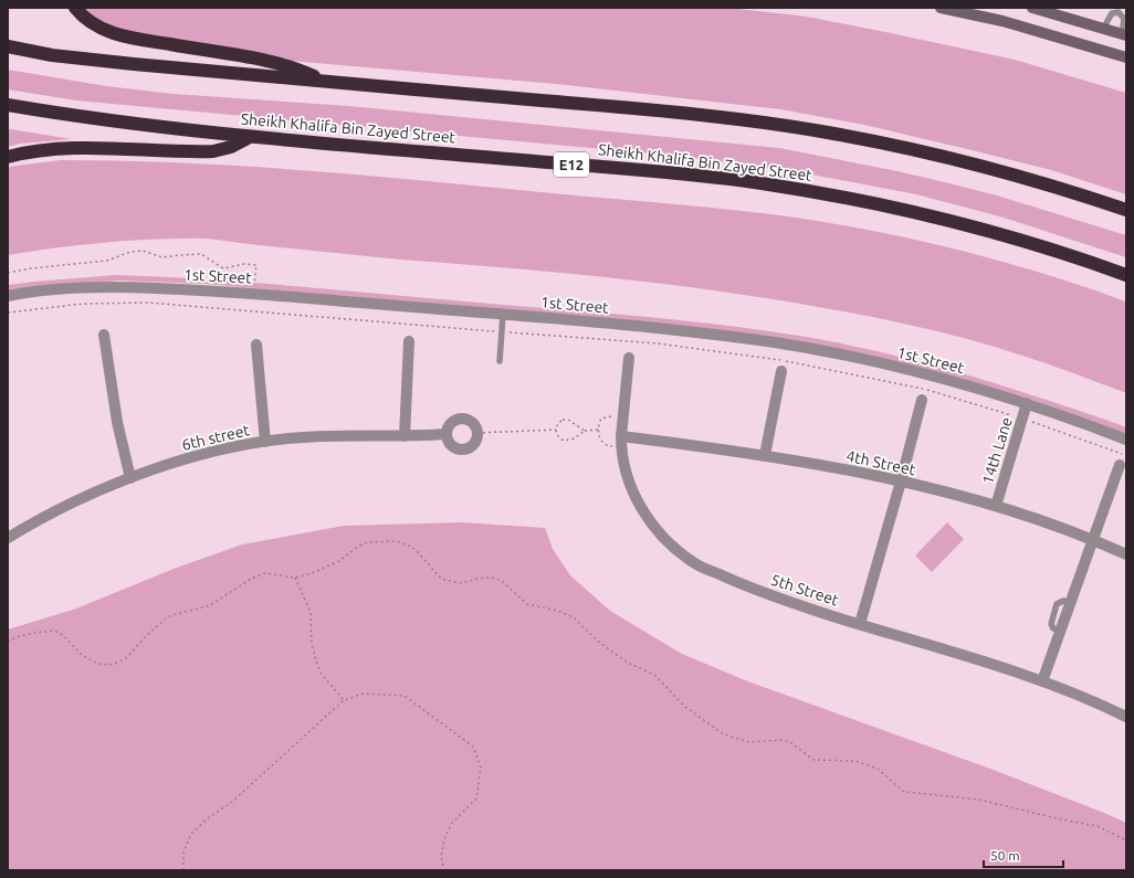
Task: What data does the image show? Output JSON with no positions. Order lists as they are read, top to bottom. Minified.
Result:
{"streets":{"highway":["Sheikh Khalifa Bin Zayed Street","E12"],"street":["1st Street","6th street","14th Lane","4th Street","5th Street"]},"crossings":[["1st Street","14th Lane"],["14th Lane","4th Street"],["4th Street","5th Street"]],"scale_bar":"50 m"}
